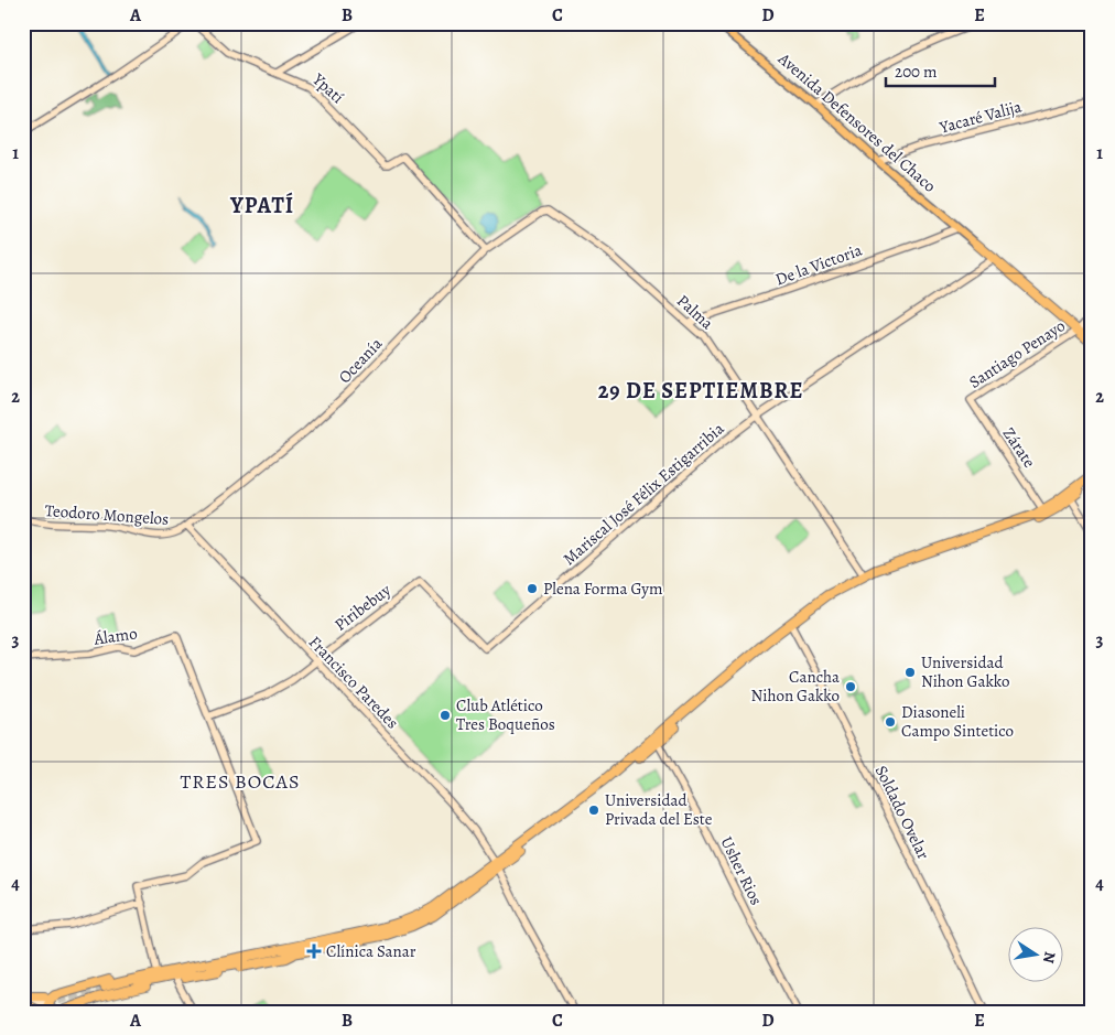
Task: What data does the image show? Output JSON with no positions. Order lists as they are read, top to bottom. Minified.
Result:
{"streets":{"highway":["Avenida Defensores del Chaco"],"street":["Ypatí","Yacaré Valija","De la Victoria","Palma","Santiago Penayo","Oceanía","Zárate","Mariscal José Félix Estigarribia","Teodoro Mongelos","Piribebuy","Álamo","Francisco Paredes","Soldado Ovelar","Usher Rios"]},"crossings":[["Ypatí","Oceanía"],["Yacaré Valija","Avenida Defensores del Chaco"],["Avenida Defensores del Chaco","De la Victoria"],["Avenida Defensores del Chaco","Santiago Penayo"],["Avenida Defensores del Chaco","Mariscal José Félix Estigarribia"],["De la Victoria","Palma"],["Palma","Oceanía"],["Palma","Mariscal José Félix Estigarribia"],["Santiago Penayo","Zárate"],["Oceanía","Teodoro Mongelos"],["Oceanía","Francisco Paredes"],["Mariscal José Félix Estigarribia","Piribebuy"],["Teodoro Mongelos","Francisco Paredes"],["Piribebuy","Álamo"],["Piribebuy","Francisco Paredes"]],"districts":["YPATÍ","29 DE SEPTIEMBRE","TRES BOCAS"],"places":{"other":["Plena Forma Gym","Universidad Nihon Gakko","Cancha Nihon Gakko","Club Atlético Tres Boqueños","Diasoneli Campo Sintetico","Universidad Privada del Este"],"health":["Clínica Sanar"]},"scale_bar":"200 m","north":"right","grid":{"columns":["A","B","C","D","E"],"rows":["1","2","3","4"]}}
